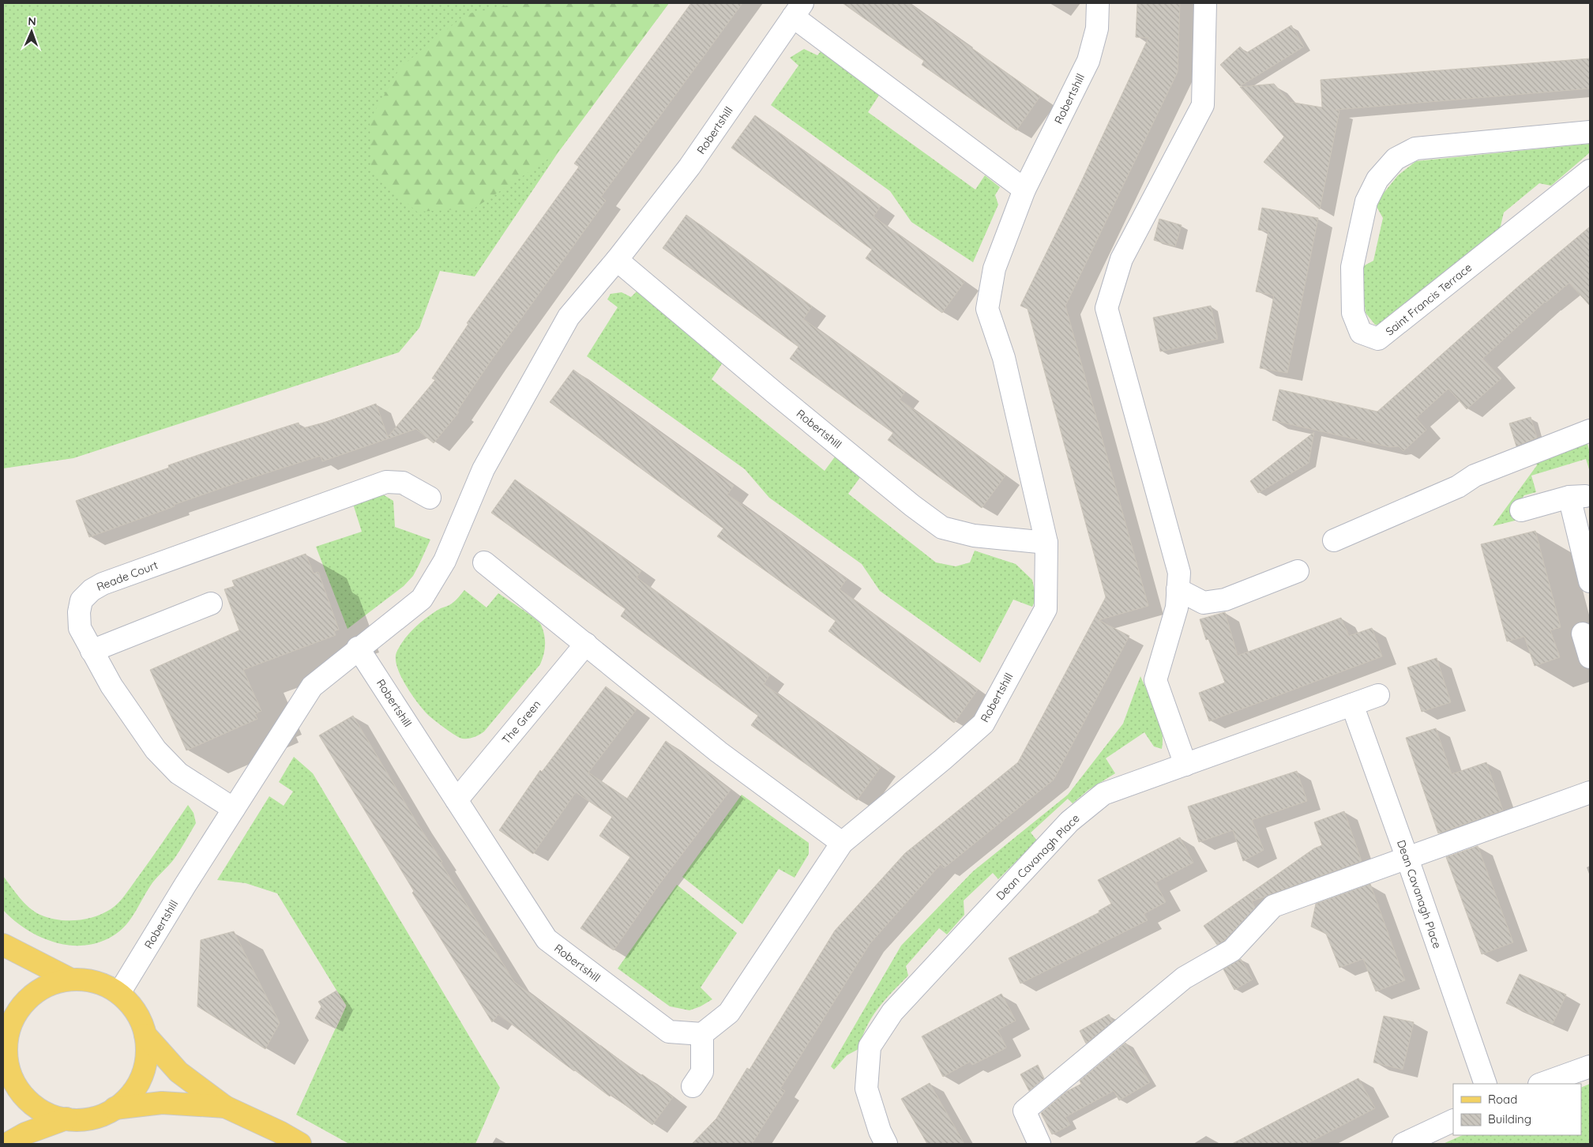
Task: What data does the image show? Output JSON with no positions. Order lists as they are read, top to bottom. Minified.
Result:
{"streets":{"street":["Robertshill","Saint Francis Terrace","Reade Court","The Green","Dean Cavanagh Place"]},"crossings":[["Robertshill","Reade Court"],["Robertshill","The Green"]],"legend":["Road","Building"],"north":"top"}
